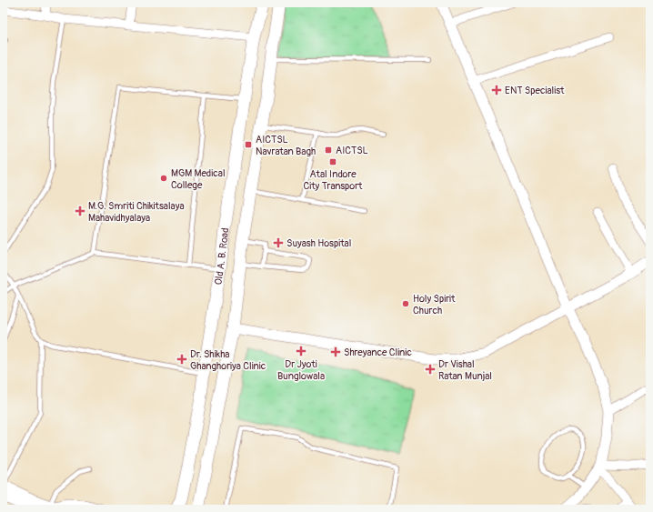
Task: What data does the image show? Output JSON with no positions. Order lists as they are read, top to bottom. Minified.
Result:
{"streets":{"main road":["Old A. B. Road"]},"places":{"health":["ENT Specialist","M.G. Smriti Chikitsalaya Mahavidhyalaya","Suyash Hospital","Dr Jyoti Bunglowala","Shreyance Clinic","Dr. Shikha Ghanghoriya Clinic","Dr Vishal Ratan Munjal"],"transit":["AICTSL Navratan Bagh","AICTSL","Atal Indore City Transport"],"other":["MGM Medical College","Holy Spirit Church"]}}
